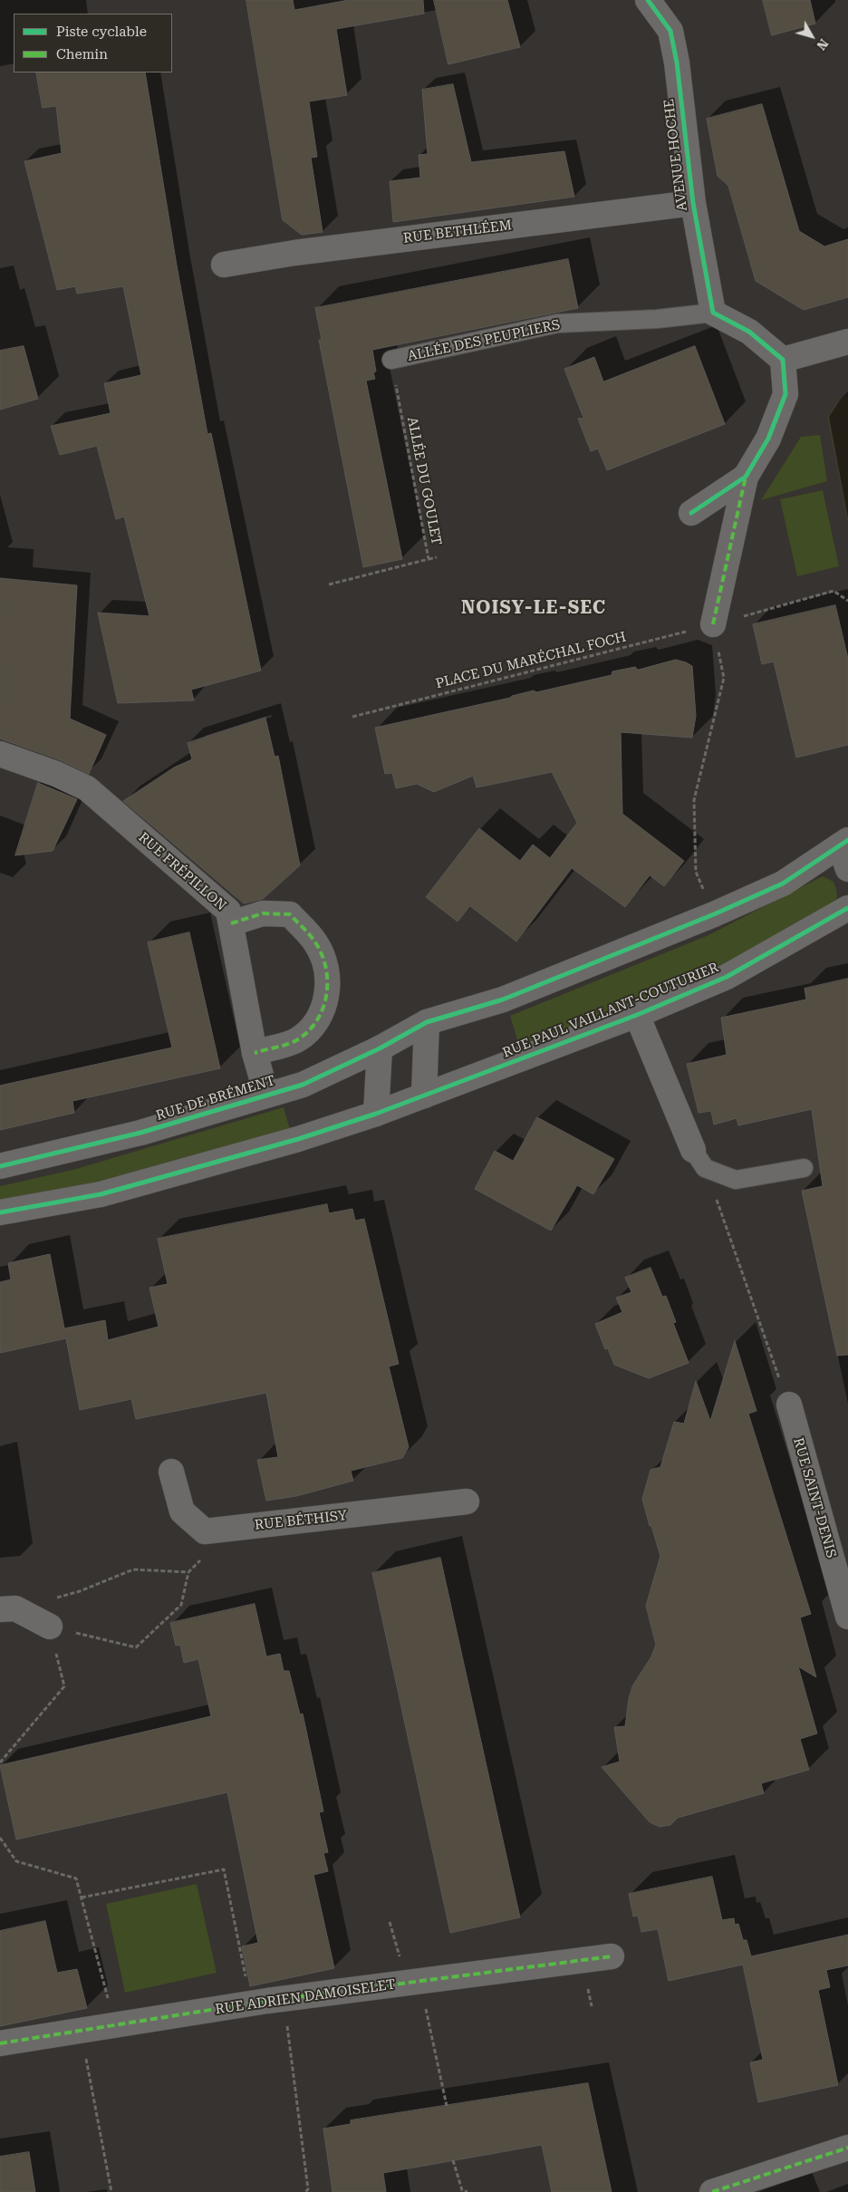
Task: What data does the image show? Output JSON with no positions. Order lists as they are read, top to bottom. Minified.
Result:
{"streets":{"street":["AVENUE HOCHE","RUE BETHLÉEM","RUE FRÉPILLON","RUE PAUL VAILLANT-COUTURIER","RUE DE BRÉMENT","RUE SAINT-DENIS","RUE BÉTHISY","RUE ADRIEN DAMOISELET"],"lane":["ALLÉE DES PEUPLIERS"],"path":["ALLÉE DU GOULET","PLACE DU MARÉCHAL FOCH"]},"crossings":[["AVENUE HOCHE","RUE BETHLÉEM"],["AVENUE HOCHE","ALLÉE DES PEUPLIERS"],["ALLÉE DES PEUPLIERS","ALLÉE DU GOULET"],["RUE FRÉPILLON","RUE DE BRÉMENT"]],"districts":["NOISY-LE-SEC"],"legend":["Piste cyclable","Chemin"],"north":"bottom right"}
